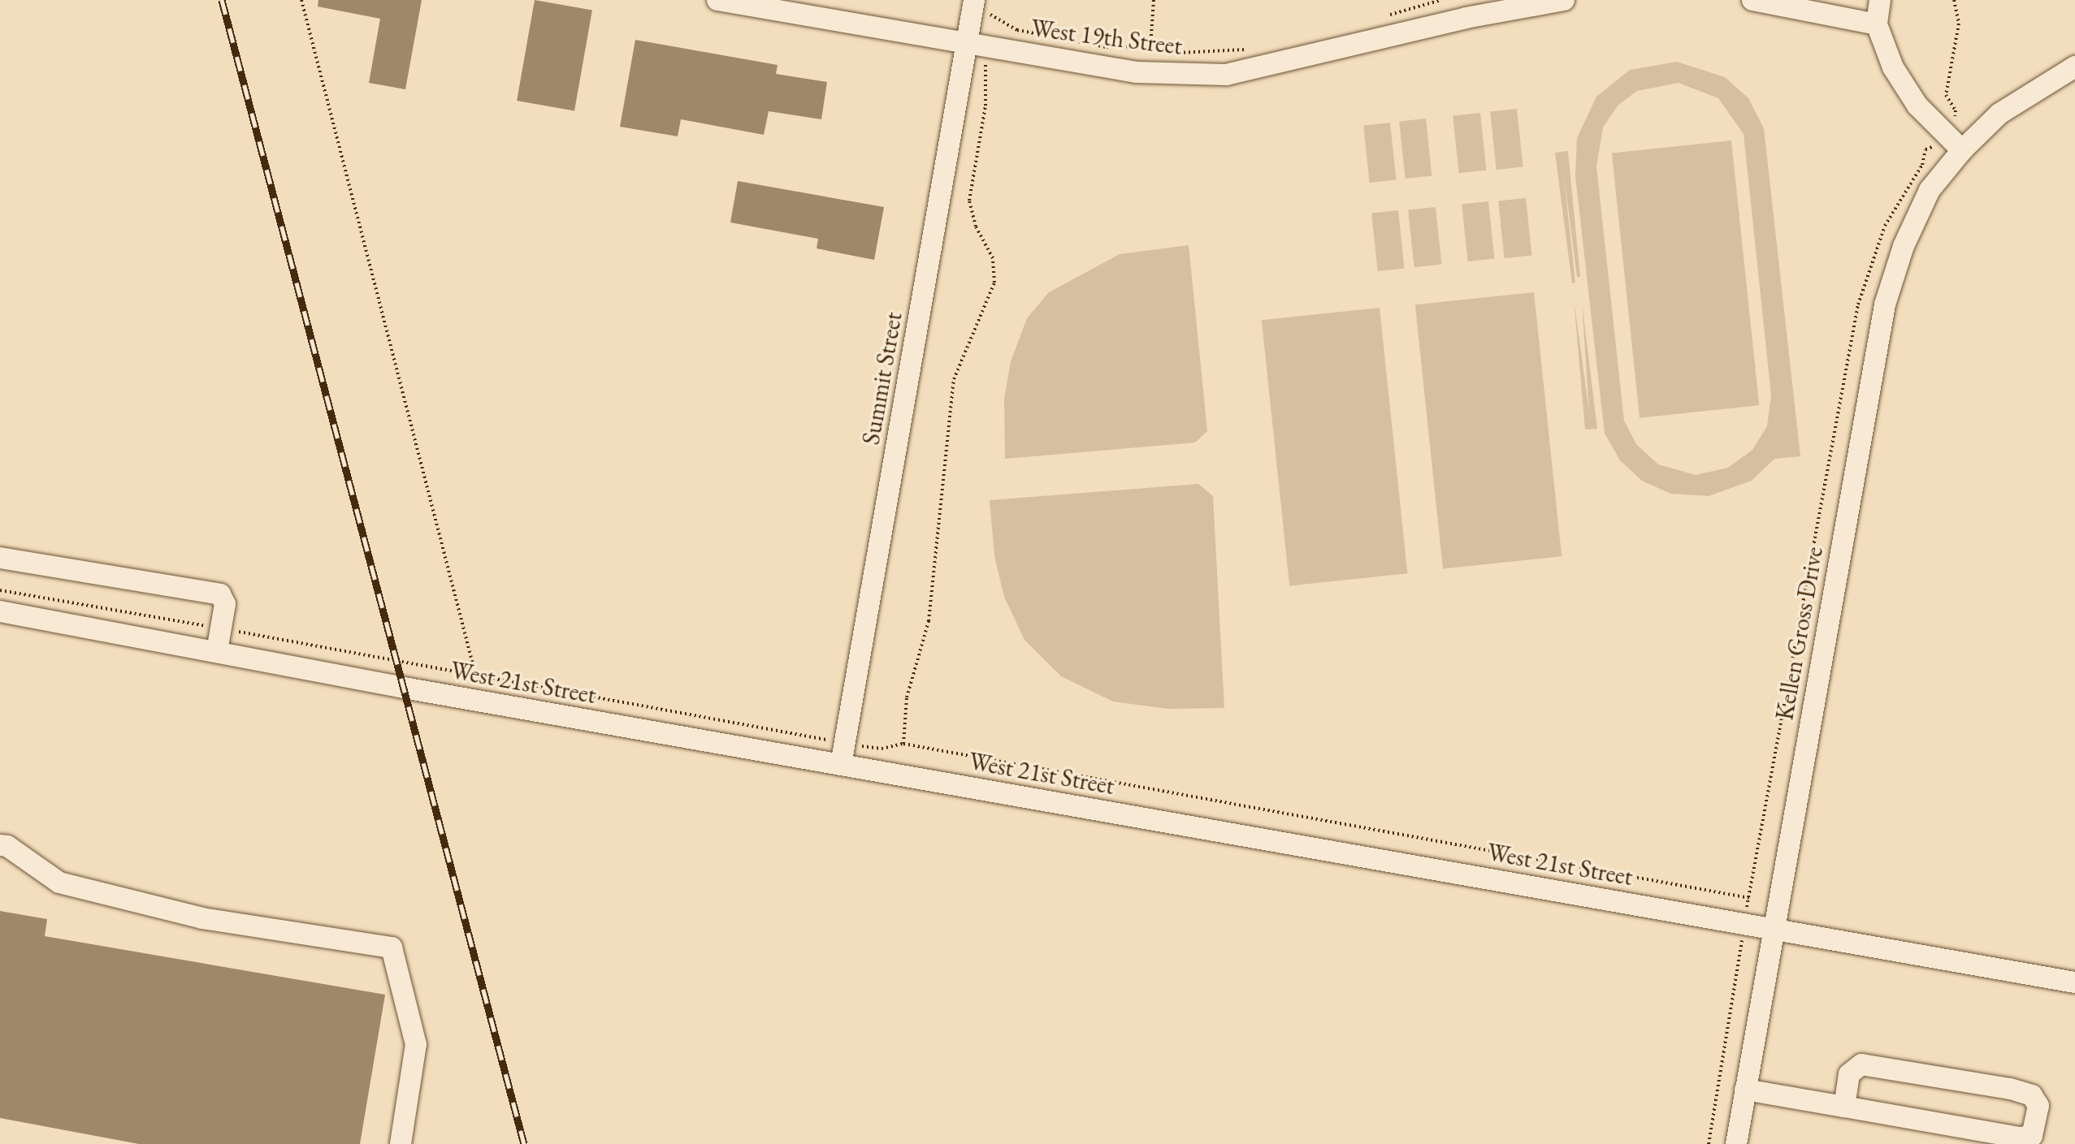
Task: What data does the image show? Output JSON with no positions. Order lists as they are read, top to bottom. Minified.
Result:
{"streets":{"street":["West 19th Street","Summit Street","Kellen Gross Drive","West 21st Street"]},"crossings":[["West 19th Street","Summit Street"],["Summit Street","West 21st Street"],["Kellen Gross Drive","West 21st Street"]]}
